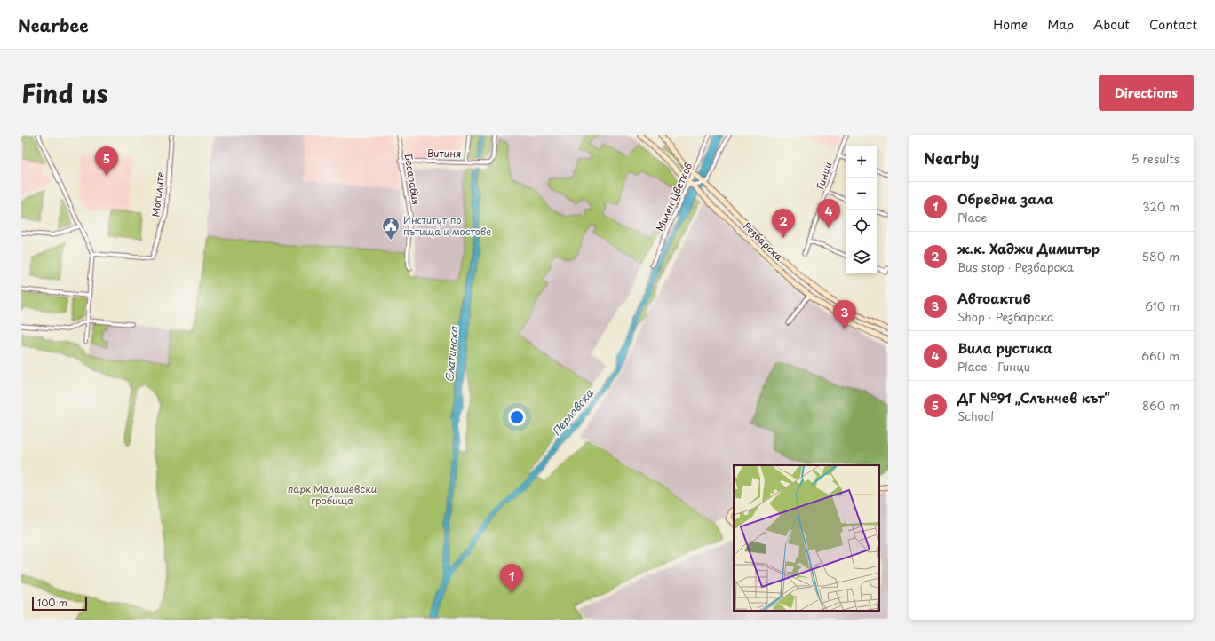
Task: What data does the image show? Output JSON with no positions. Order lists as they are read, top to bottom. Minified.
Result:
{"streets":{"street":["Витиня","Гинци","Бесарабия","Могилите","Милен Цветков","Резбарска"]},"crossings":[["Витиня","Бесарабия"],["Милен Цветков","Резбарска"]],"water":["Слатинска","Перловска"],"parks":["парк Малашевски гробища"],"places":{"public building":["Институт по пътища и мостове"]},"scale_bar":"100 m","page":{"header":"Nearbee","nav":["Home","Map","About","Contact"],"title":"Find us","buttons":"Directions","heading":["Nearby","5 results"],"map_buttons":["+","−"],"pins":["5","4","2","3","1"],"list":[{"mark":"1","name":"Обредна зала","note":"Place","value":"320 m"},{"mark":"2","name":"ж.к. Хаджи Димитър","note":"Bus stop · Резбарска","value":"580 m"},{"mark":"3","name":"Автоактив","note":"Shop · Резбарска","value":"610 m"},{"mark":"4","name":"Вила рустика","note":"Place · Гинци","value":"660 m"},{"mark":"5","name":"ДГ №91 „Слънчев кът“","note":"School","value":"860 m"}],"scale":"100 m"}}
